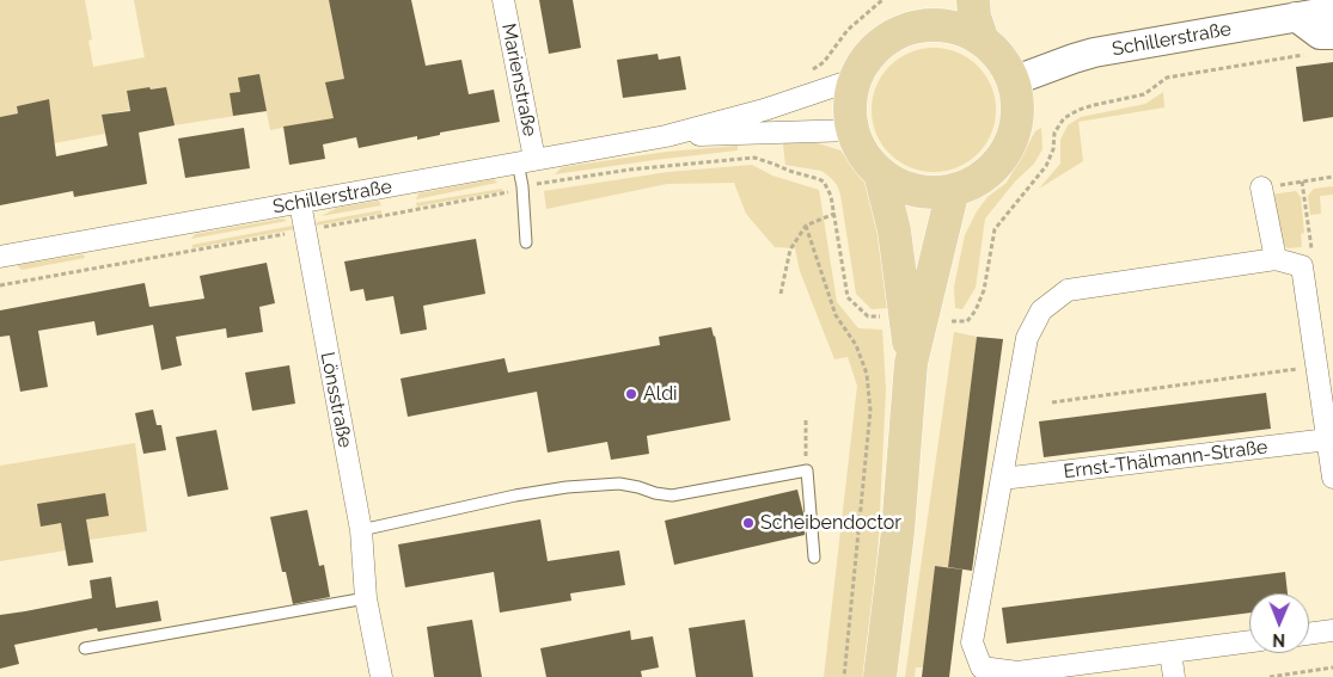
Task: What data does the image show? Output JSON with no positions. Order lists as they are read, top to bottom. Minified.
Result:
{"streets":{"main road":["Schillerstraße"],"street":["Marienstraße","Lönsstraße","Ernst-Thälmann-Straße"]},"crossings":[["Schillerstraße","Marienstraße"],["Schillerstraße","Lönsstraße"]],"places":["Aldi","Scheibendoctor"],"north":"bottom"}
